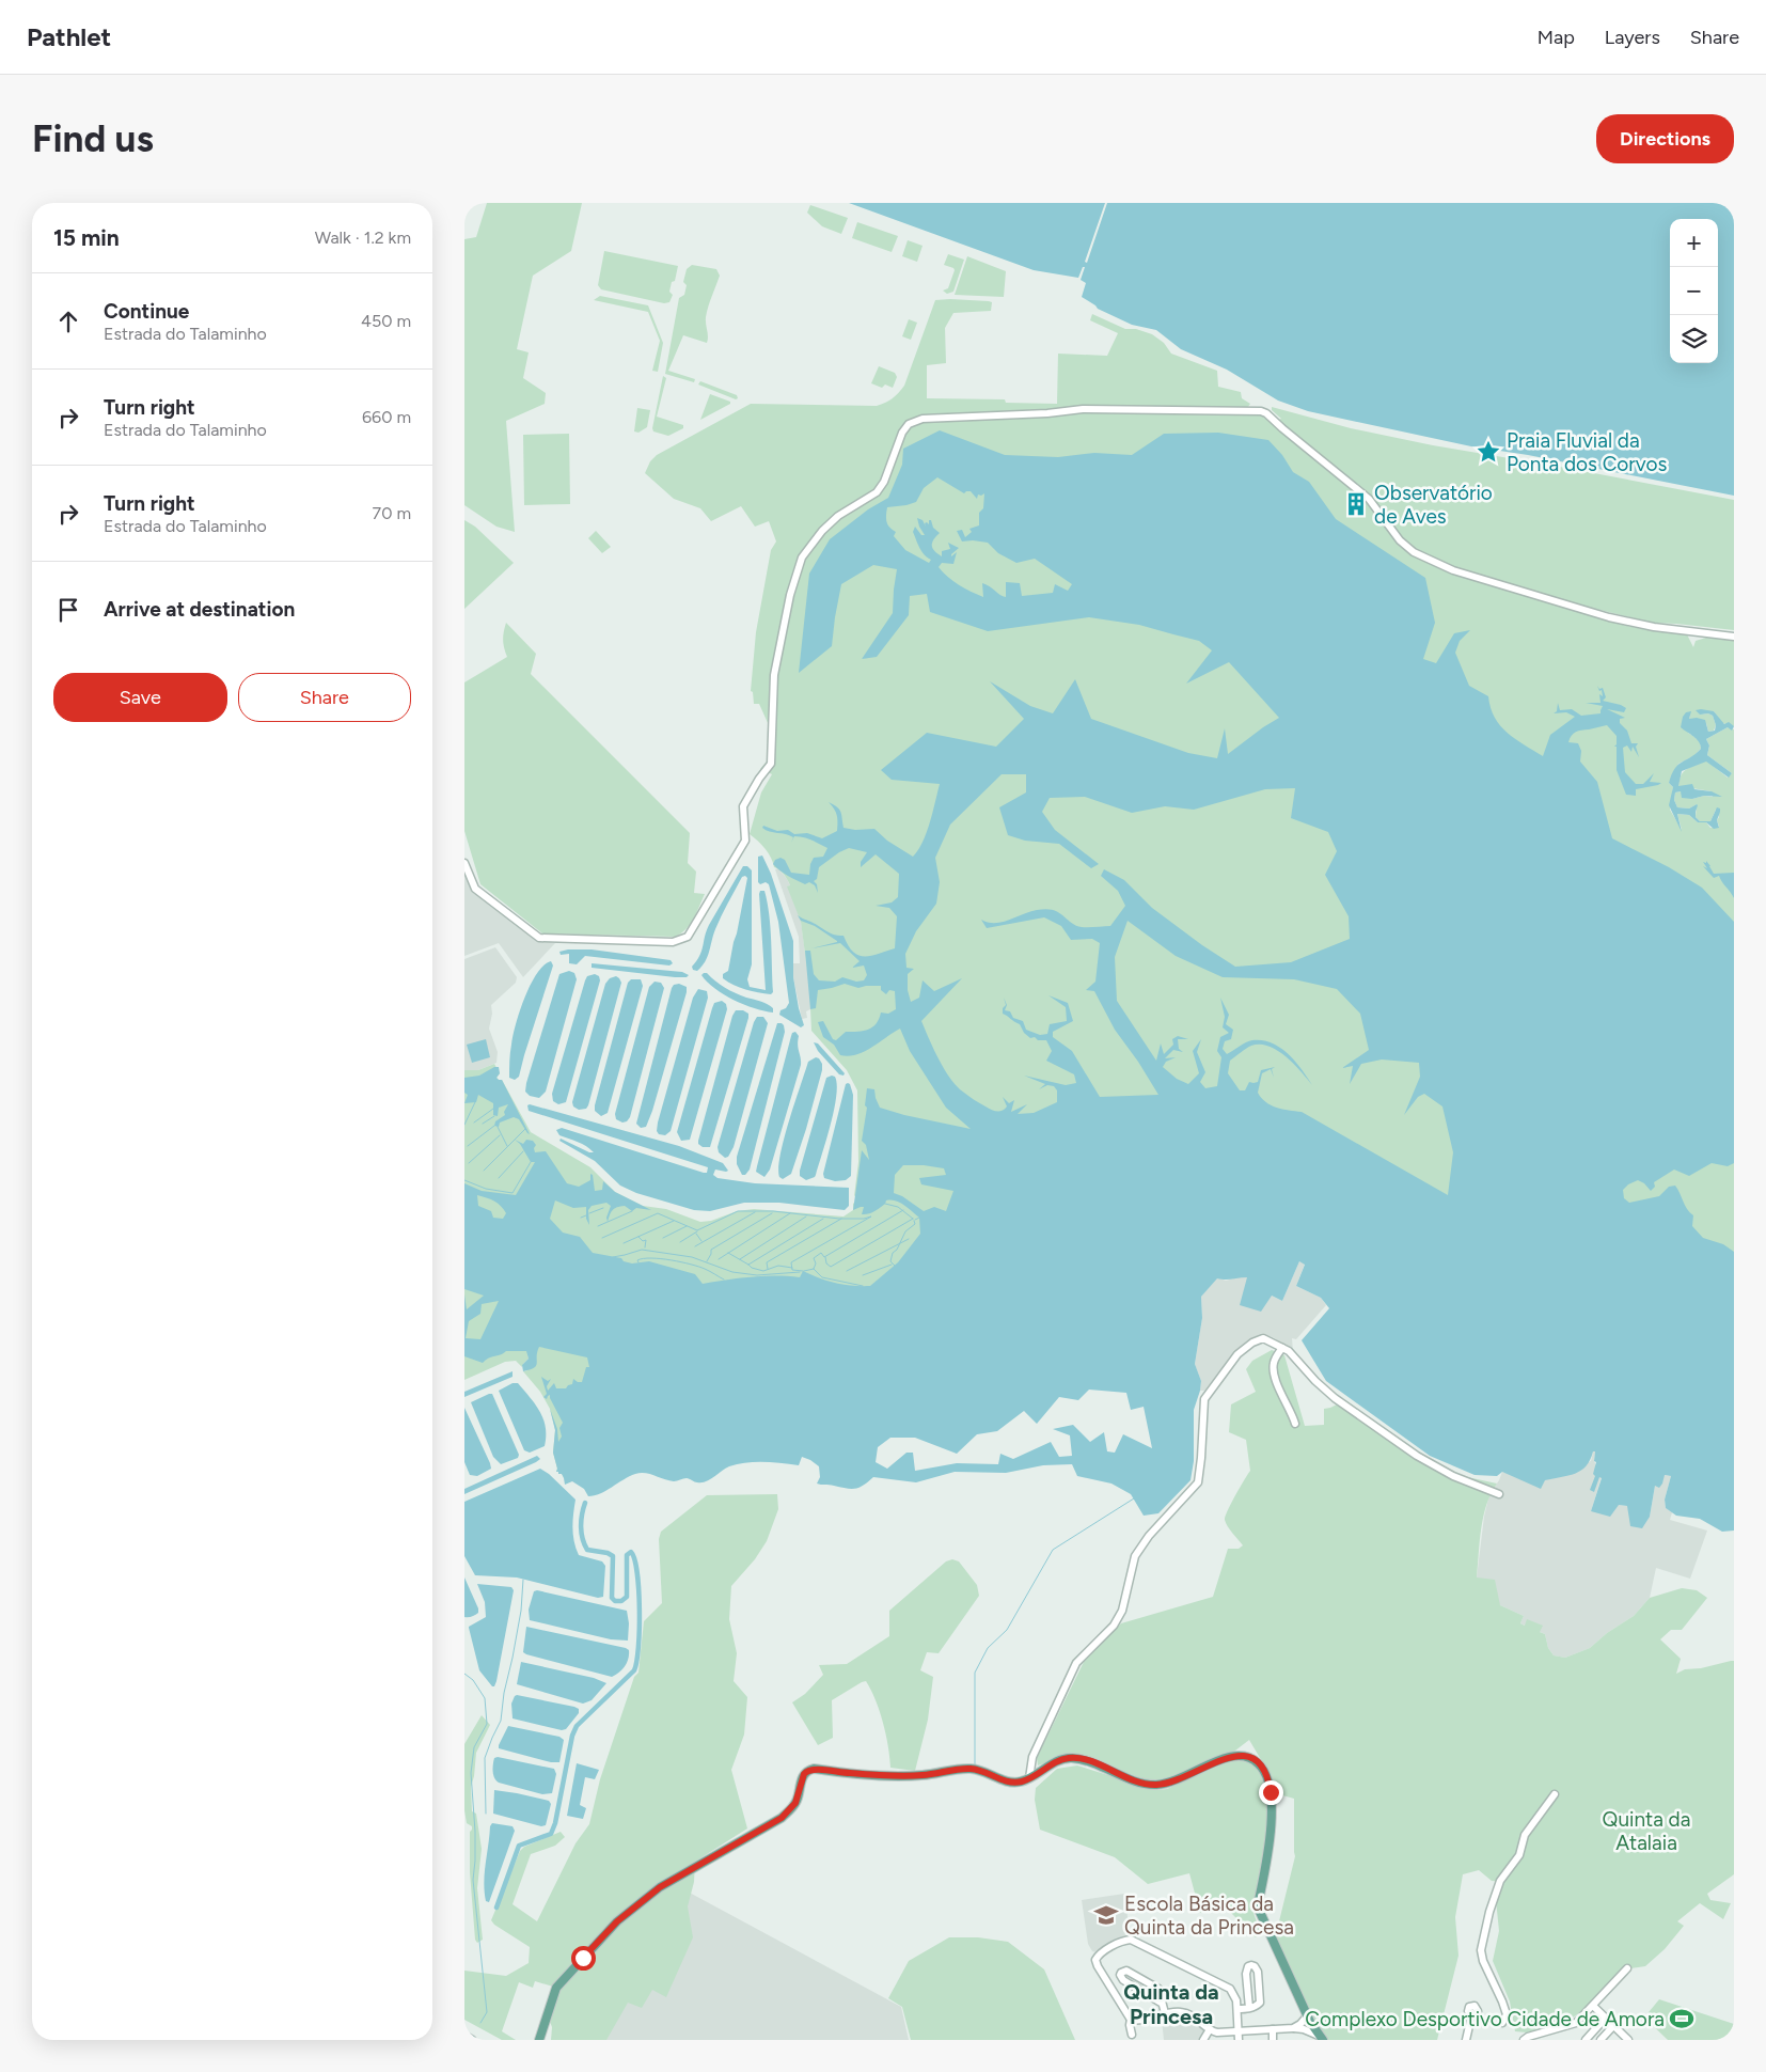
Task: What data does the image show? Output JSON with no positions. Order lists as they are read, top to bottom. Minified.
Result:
{"districts":["Quinta da Princesa"],"parks":["Quinta da Atalaia"],"places":{"place":["Praia Fluvial da Ponta dos Corvos"],"building":["Observatório de Aves"],"school or university":["Escola Básica da Quinta da Princesa"],"sports":["Complexo Desportivo Cidade de Amora"]},"page":{"header":"Pathlet","nav":["Map","Layers","Share"],"buttons":["Directions",["Save","Share"]],"title":"Find us","heading":["15 min","Walk · 1.2 km"],"map_buttons":["+","−"],"list":[["Continue","Estrada do Talaminho","450 m"],["Turn right","Estrada do Talaminho","660 m"],["Turn right","Estrada do Talaminho","70 m"],"Arrive at destination"]}}
